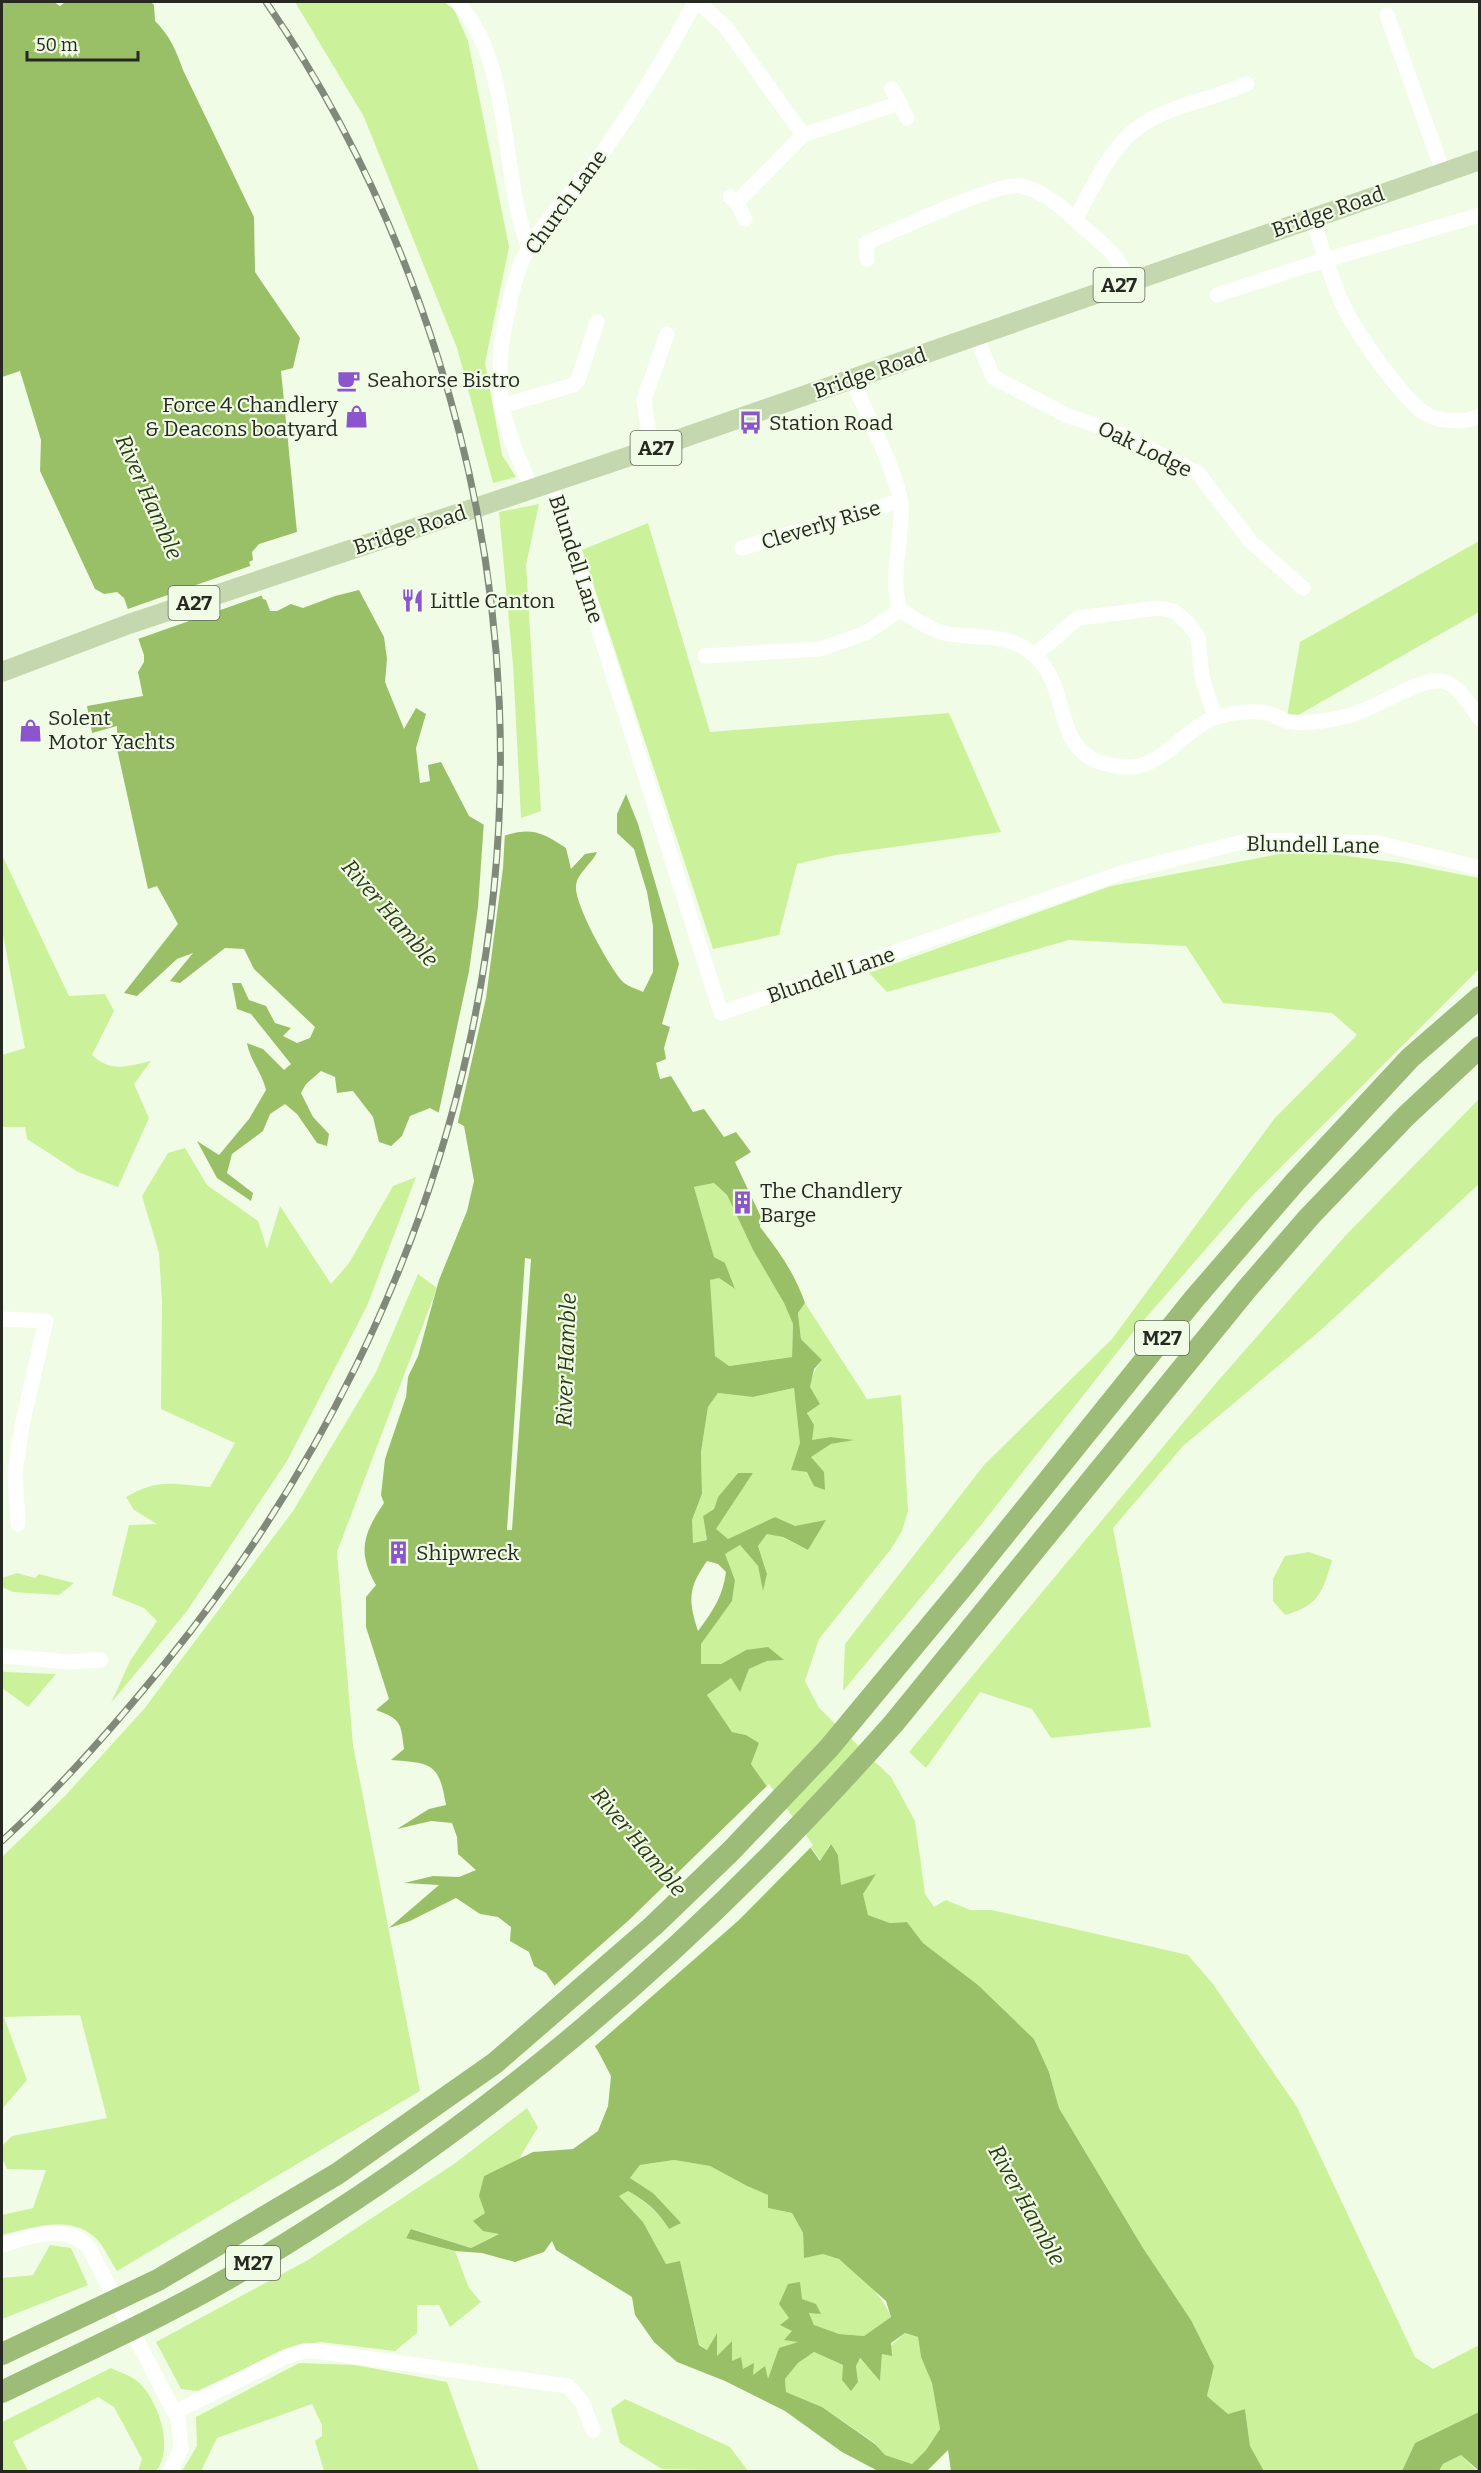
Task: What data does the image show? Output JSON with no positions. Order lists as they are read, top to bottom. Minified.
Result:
{"streets":{"highway":["M27"],"main road":["Bridge Road","A27"],"street":["Church Lane","Oak Lodge","Cleverly Rise","Blundell Lane"]},"crossings":[["Church Lane","Bridge Road"],["Church Lane","Blundell Lane"],["Bridge Road","Oak Lodge"],["Bridge Road","Cleverly Rise"],["Bridge Road","Blundell Lane"]],"water":["River Hamble"],"places":{"cafe":["Seahorse Bistro"],"shop":["Force 4 Chandlery & Deacons boatyard","Solent Motor Yachts"],"bus stop":["Station Road"],"restaurant":["Little Canton"],"building":["The Chandlery Barge","Shipwreck"]},"scale_bar":"50 m"}
